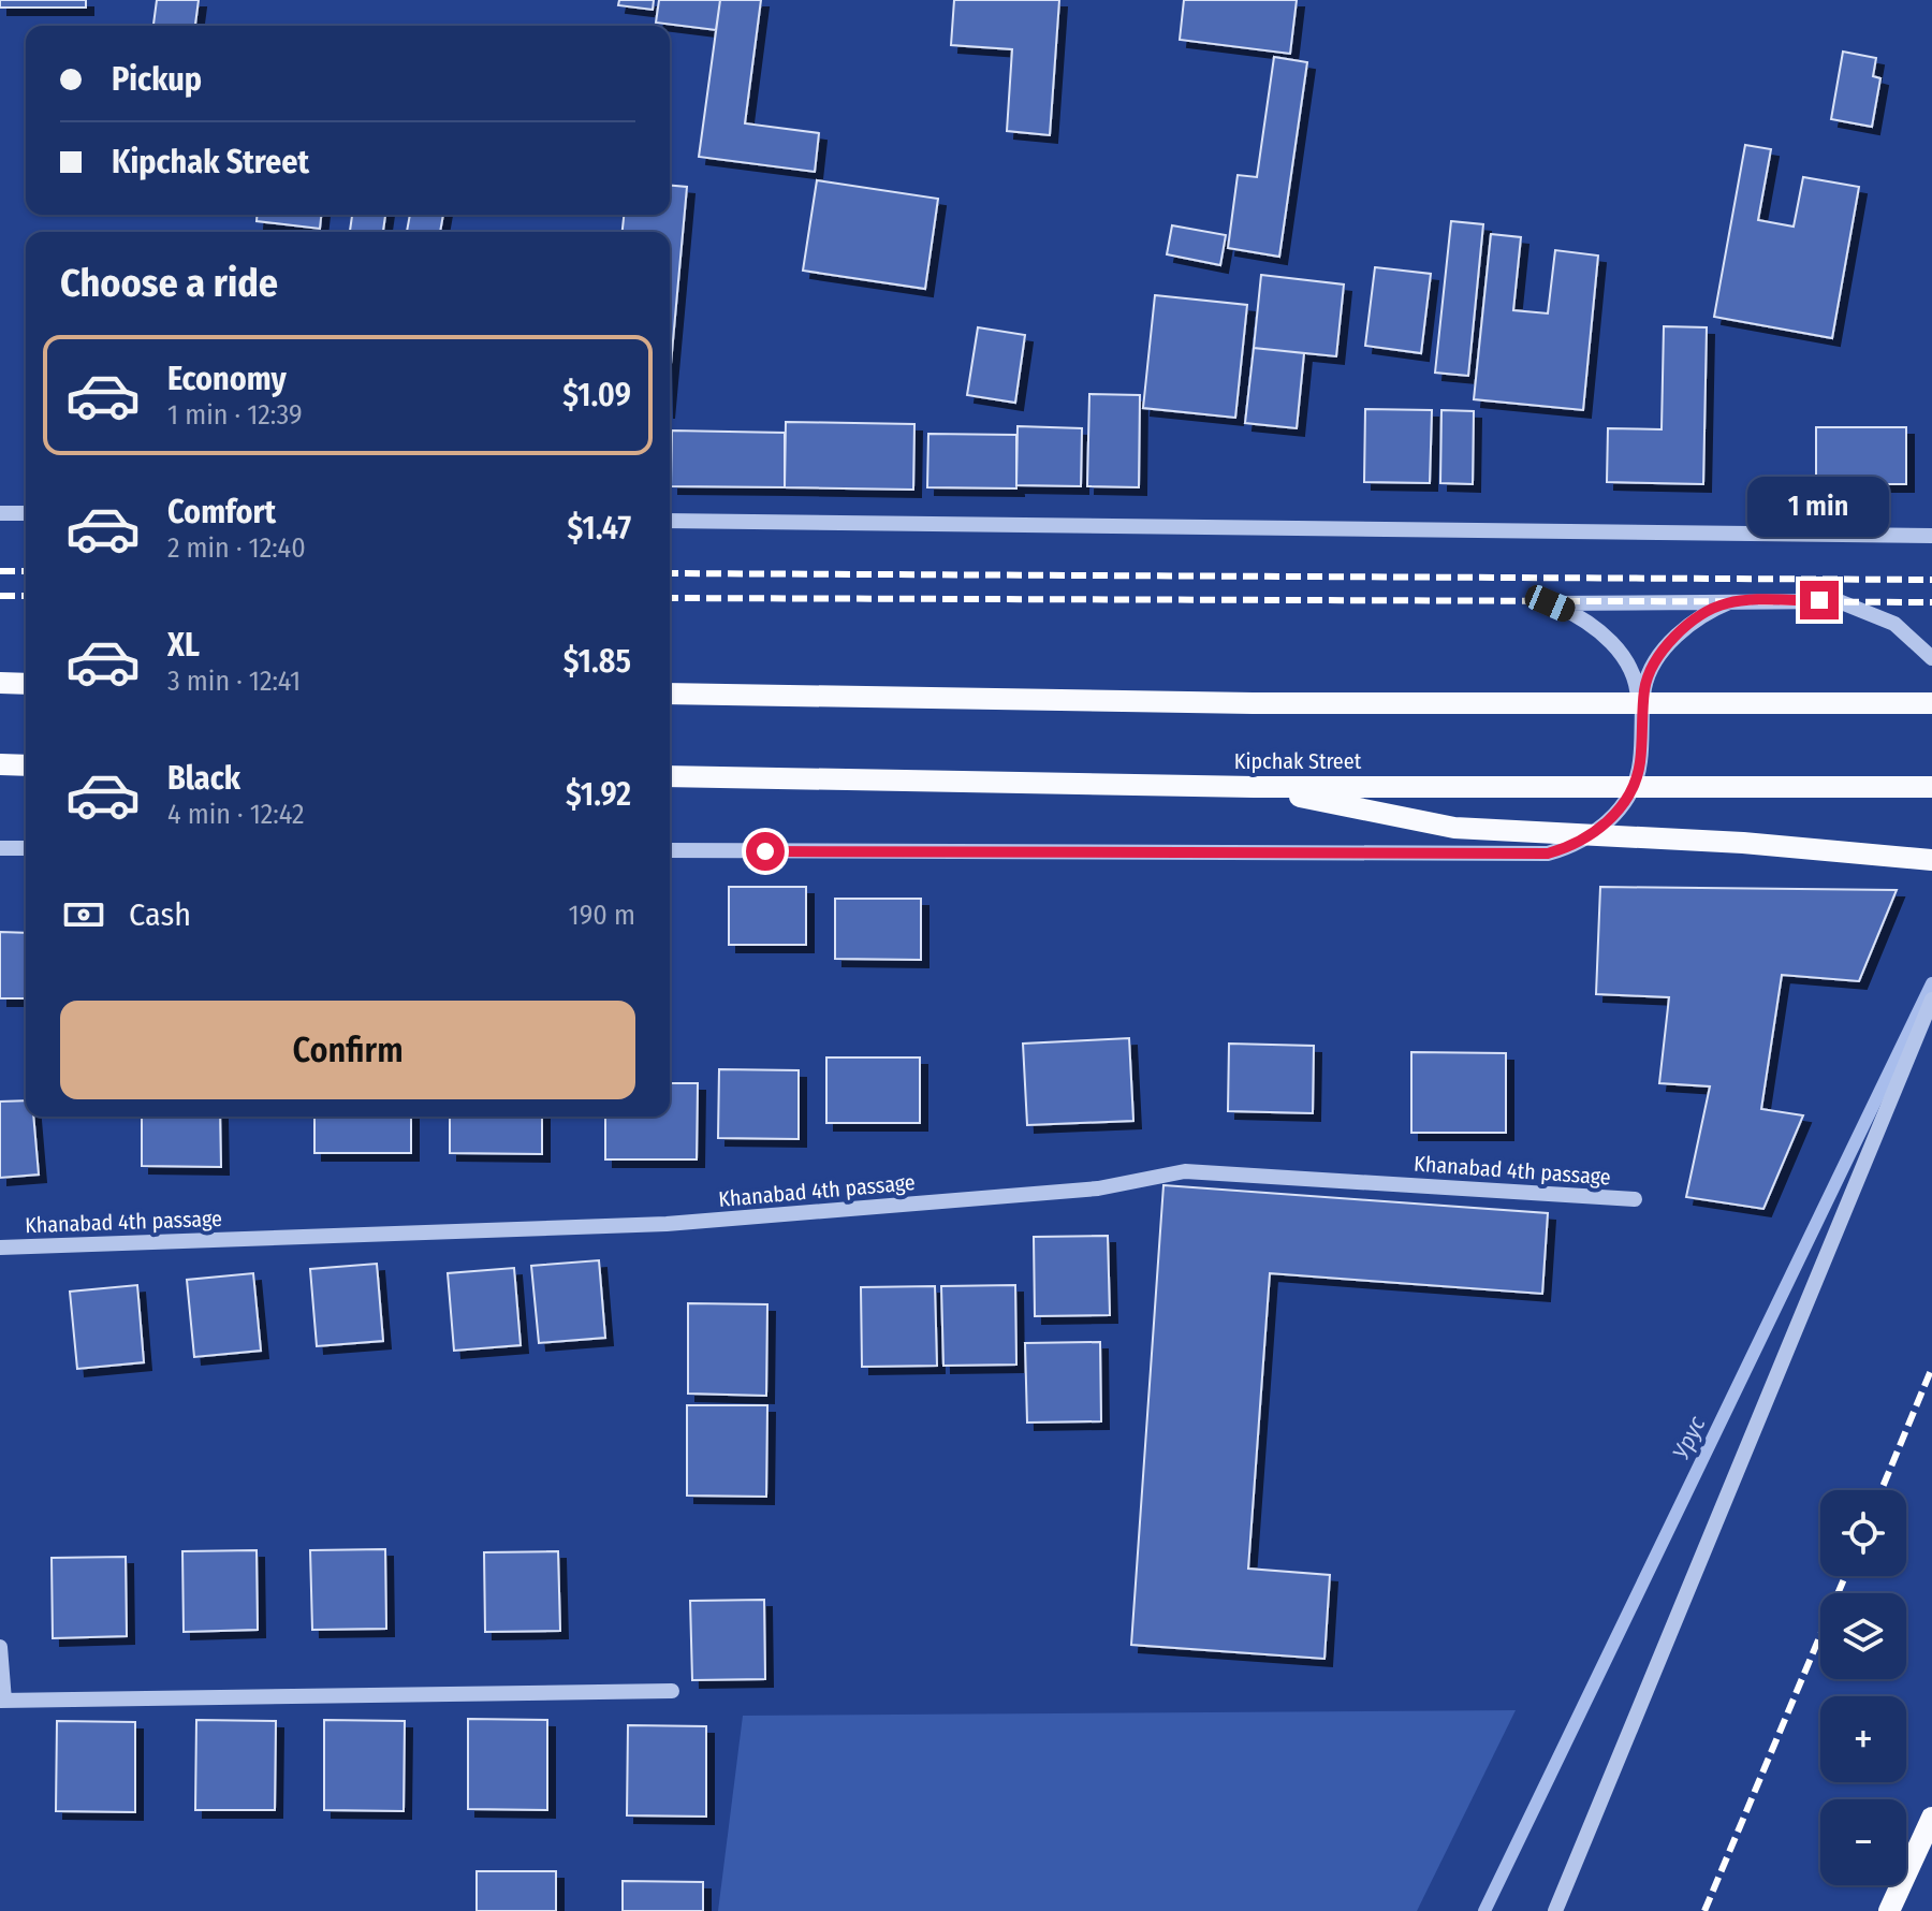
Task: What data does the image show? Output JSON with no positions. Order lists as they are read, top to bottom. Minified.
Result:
{"streets":{"main road":["Kipchak Street"],"street":["Khanabad 4th passage"]},"water":["Урус"],"page":{"banner":["Pickup","Kipchak Street"],"heading":"Choose a ride","list":[{"name":"Economy","note":"1 min · 12:39","value":"$1.09"},{"name":"Comfort","note":"2 min · 12:40","value":"$1.47"},{"name":"XL","note":"3 min · 12:41","value":"$1.85"},{"name":"Black","note":"4 min · 12:42","value":"$1.92"}],"bubble":"1 min","pay":["Cash","190 m"],"buttons":"Confirm","map_buttons":["+","−"]}}
